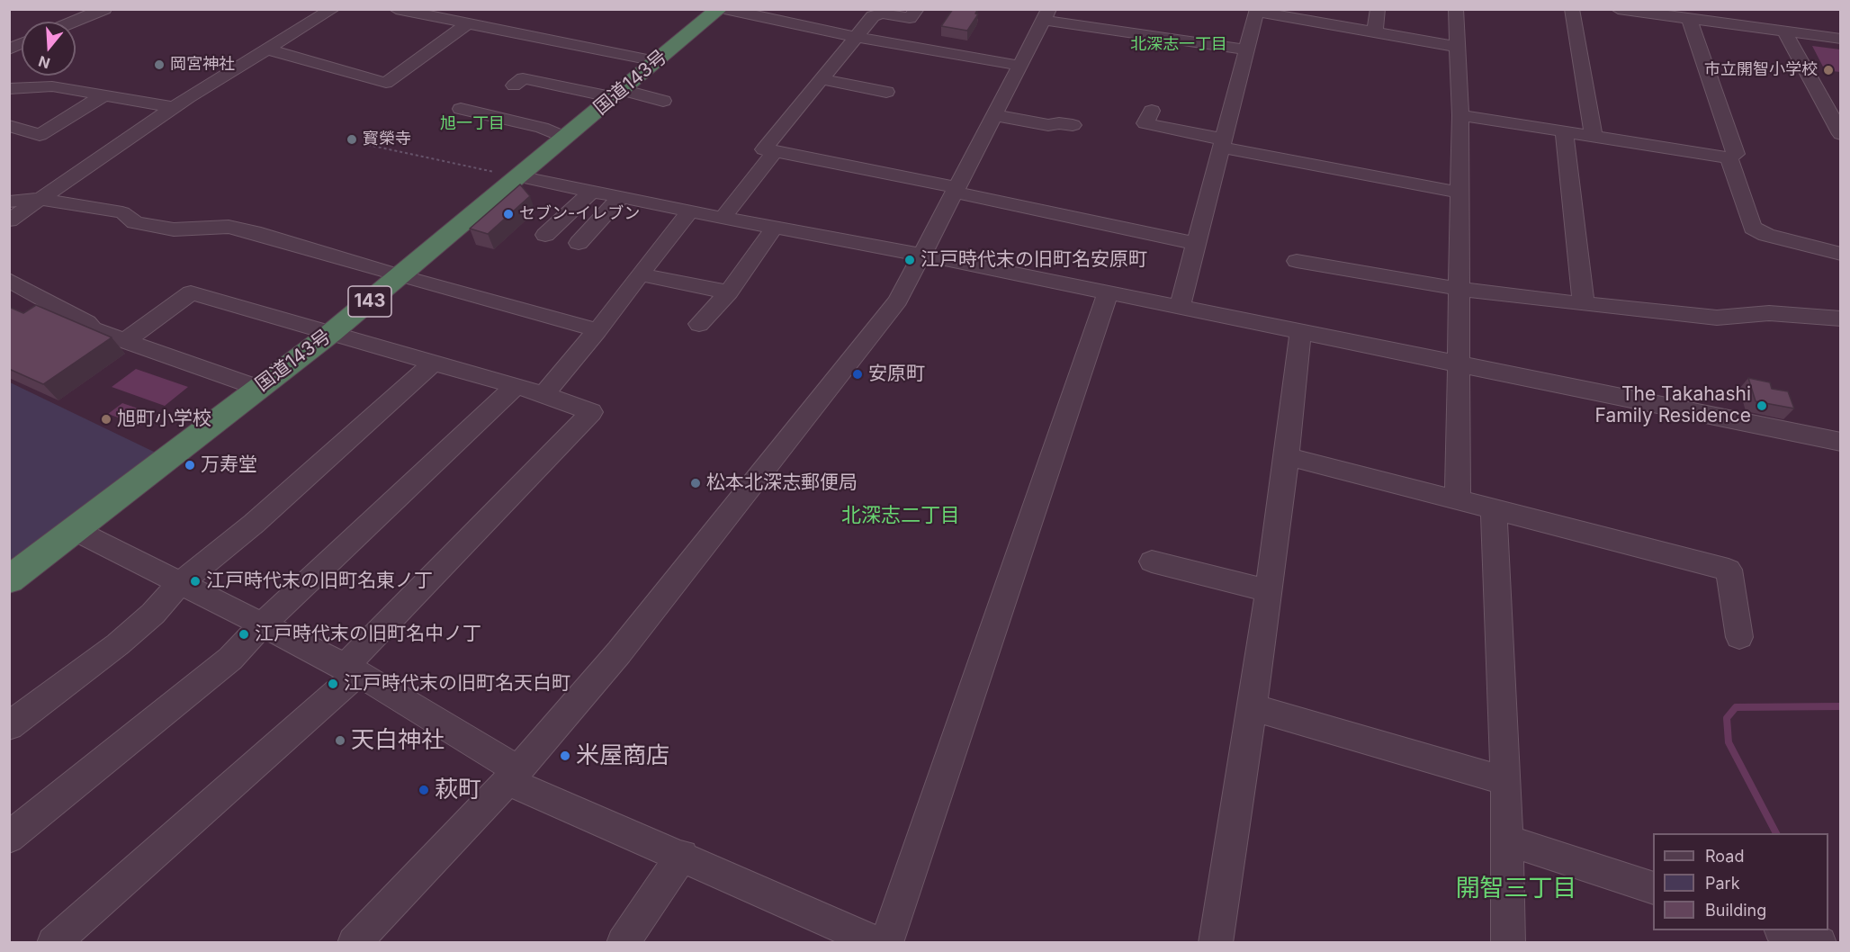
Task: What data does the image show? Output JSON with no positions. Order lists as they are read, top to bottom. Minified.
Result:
{"streets":{"highway":["国道143号","143"]},"districts":["北深志一丁目","旭一丁目","北深志二丁目","開智三丁目"],"places":["岡宮神社","市立開智小学校","寳榮寺","セブン-イレブン","江戸時代末の旧町名安原町","安原町","The Takahashi Family Residence","旭町小学校","万寿堂","松本北深志郵便局","江戸時代末の旧町名東ノ丁","江戸時代末の旧町名中ノ丁","江戸時代末の旧町名天白町","天白神社","米屋商店","萩町"],"legend":["Road","Park","Building"],"north":"bottom"}
